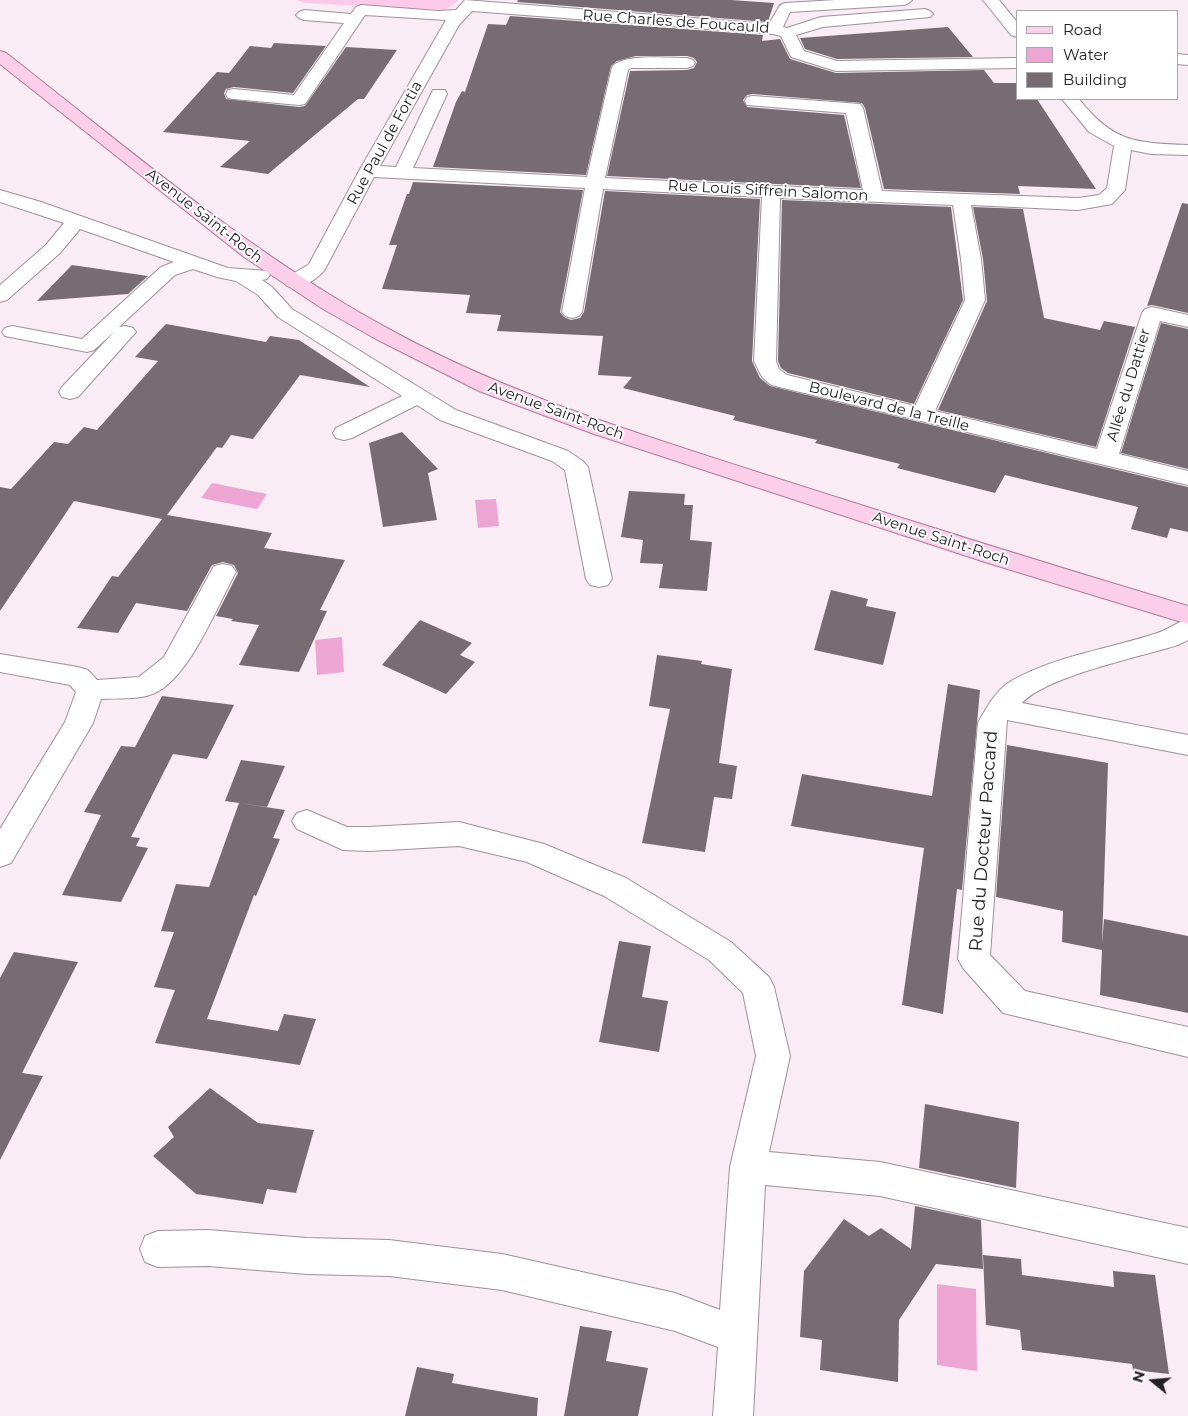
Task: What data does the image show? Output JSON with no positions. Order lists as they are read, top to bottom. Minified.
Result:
{"streets":{"main road":["Avenue Saint-Roch"],"street":["Rue Charles de Foucauld","Rue Paul de Fortia","Rue Louis Siffrein Salomon","Allée du Dattier","Boulevard de la Treille","Rue du Docteur Paccard"]},"crossings":[["Rue Charles de Foucauld","Rue Paul de Fortia"],["Rue Paul de Fortia","Rue Louis Siffrein Salomon"],["Rue Paul de Fortia","Avenue Saint-Roch"],["Rue Louis Siffrein Salomon","Boulevard de la Treille"],["Allée du Dattier","Boulevard de la Treille"]],"legend":["Road","Water","Building"],"north":"left"}
